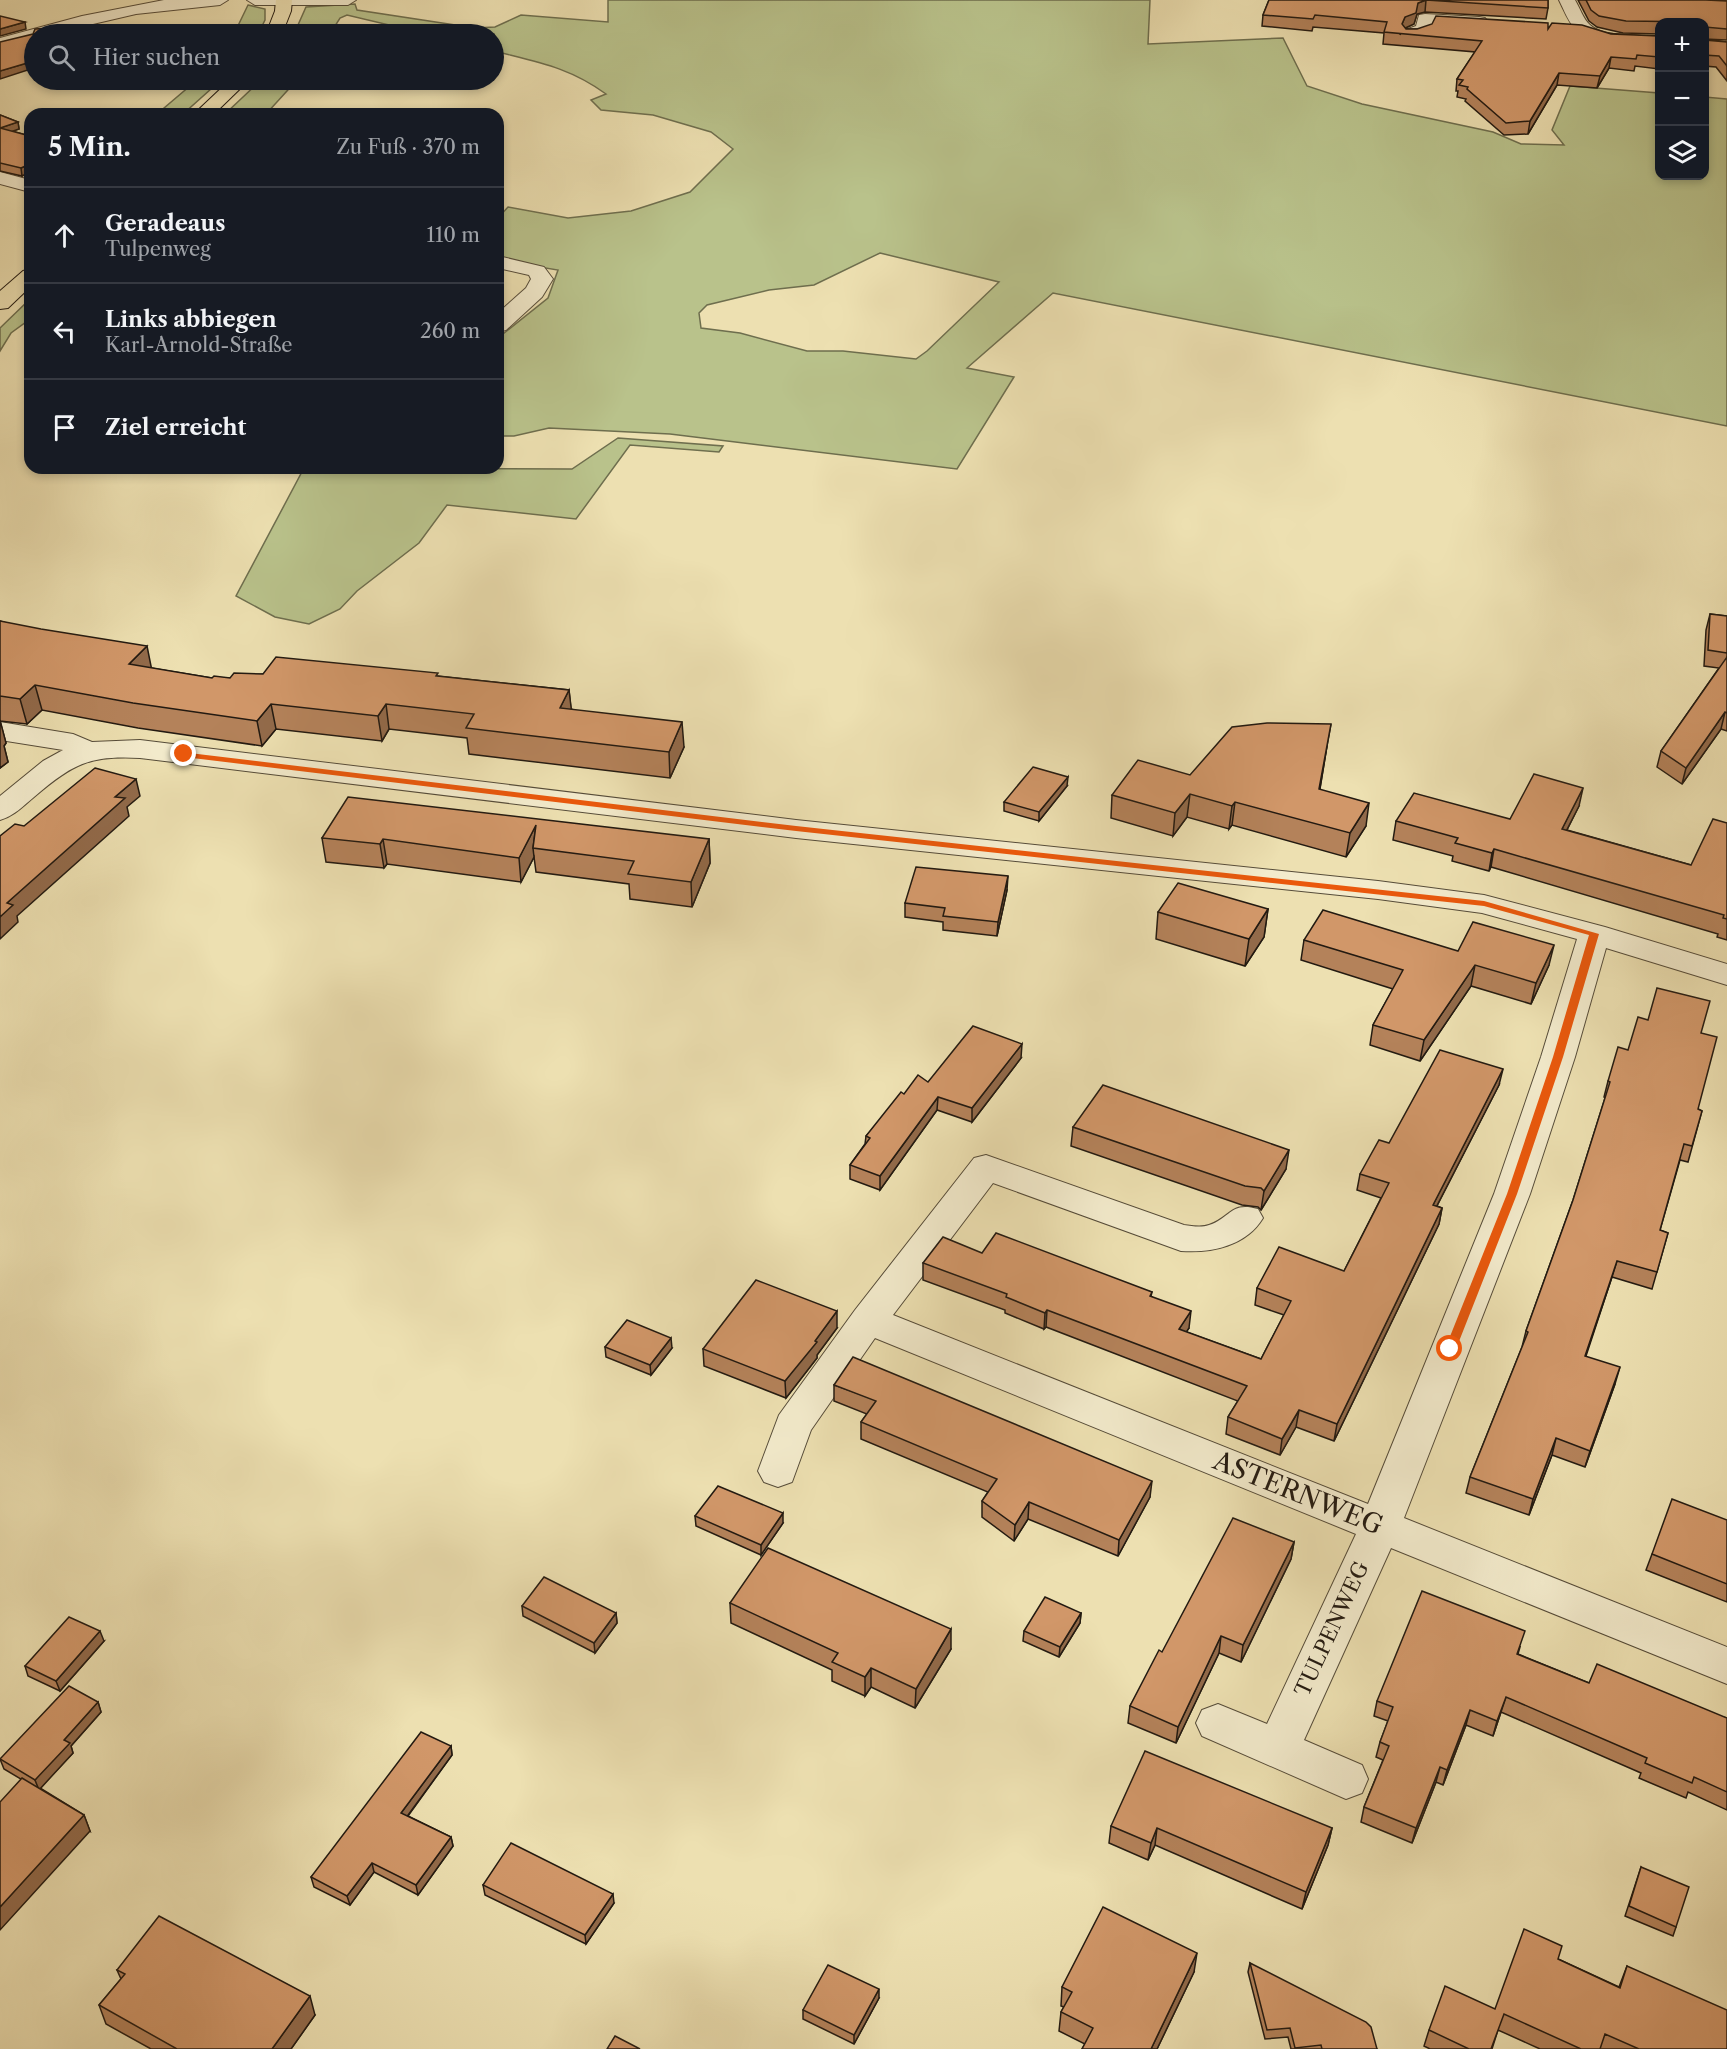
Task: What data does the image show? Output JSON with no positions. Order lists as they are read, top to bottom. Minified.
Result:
{"streets":{"street":["ASTERNWEG","TULPENWEG"]},"crossings":[["ASTERNWEG","TULPENWEG"]],"page":{"map_buttons":["+","−"],"search":"Hier suchen","heading":["5 Min.","Zu Fuß · 370 m"],"list":[["Geradeaus","Tulpenweg","110 m"],["Links abbiegen","Karl-Arnold-Straße","260 m"],"Ziel erreicht"]}}
